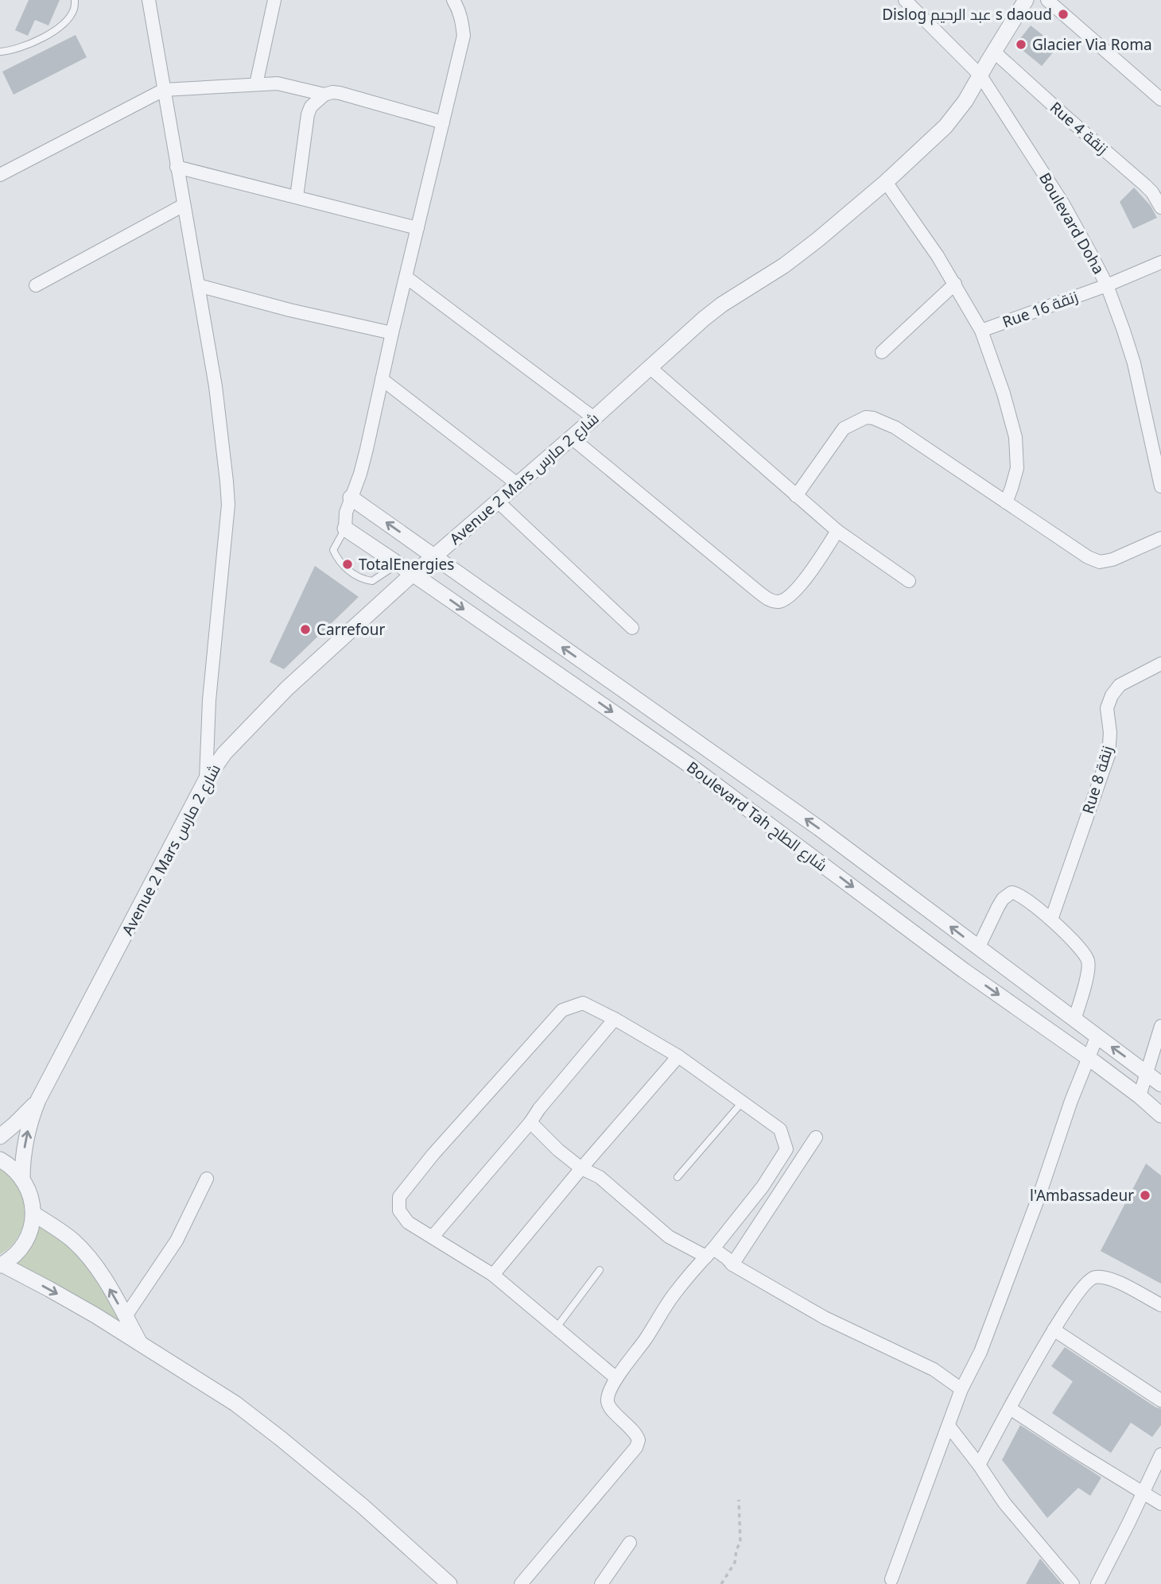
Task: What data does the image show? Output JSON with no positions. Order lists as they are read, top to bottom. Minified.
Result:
{"streets":{"street":["Rue 4 زنقة","Boulevard Doha","Rue 16 زنقة","Avenue 2 Mars شارع 2 مارس","Rue 8 زنقة","Boulevard Tah شارع الطاح"]},"crossings":[["Rue 4 زنقة","Avenue 2 Mars شارع 2 مارس"],["Boulevard Doha","Rue 16 زنقة"],["Boulevard Doha","Avenue 2 Mars شارع 2 مارس"],["Avenue 2 Mars شارع 2 مارس","Boulevard Tah شارع الطاح"]],"places":["Dislog عبد الرحيم s daoud","Glacier Via Roma","TotalEnergies","Carrefour","l'Ambassadeur"]}
